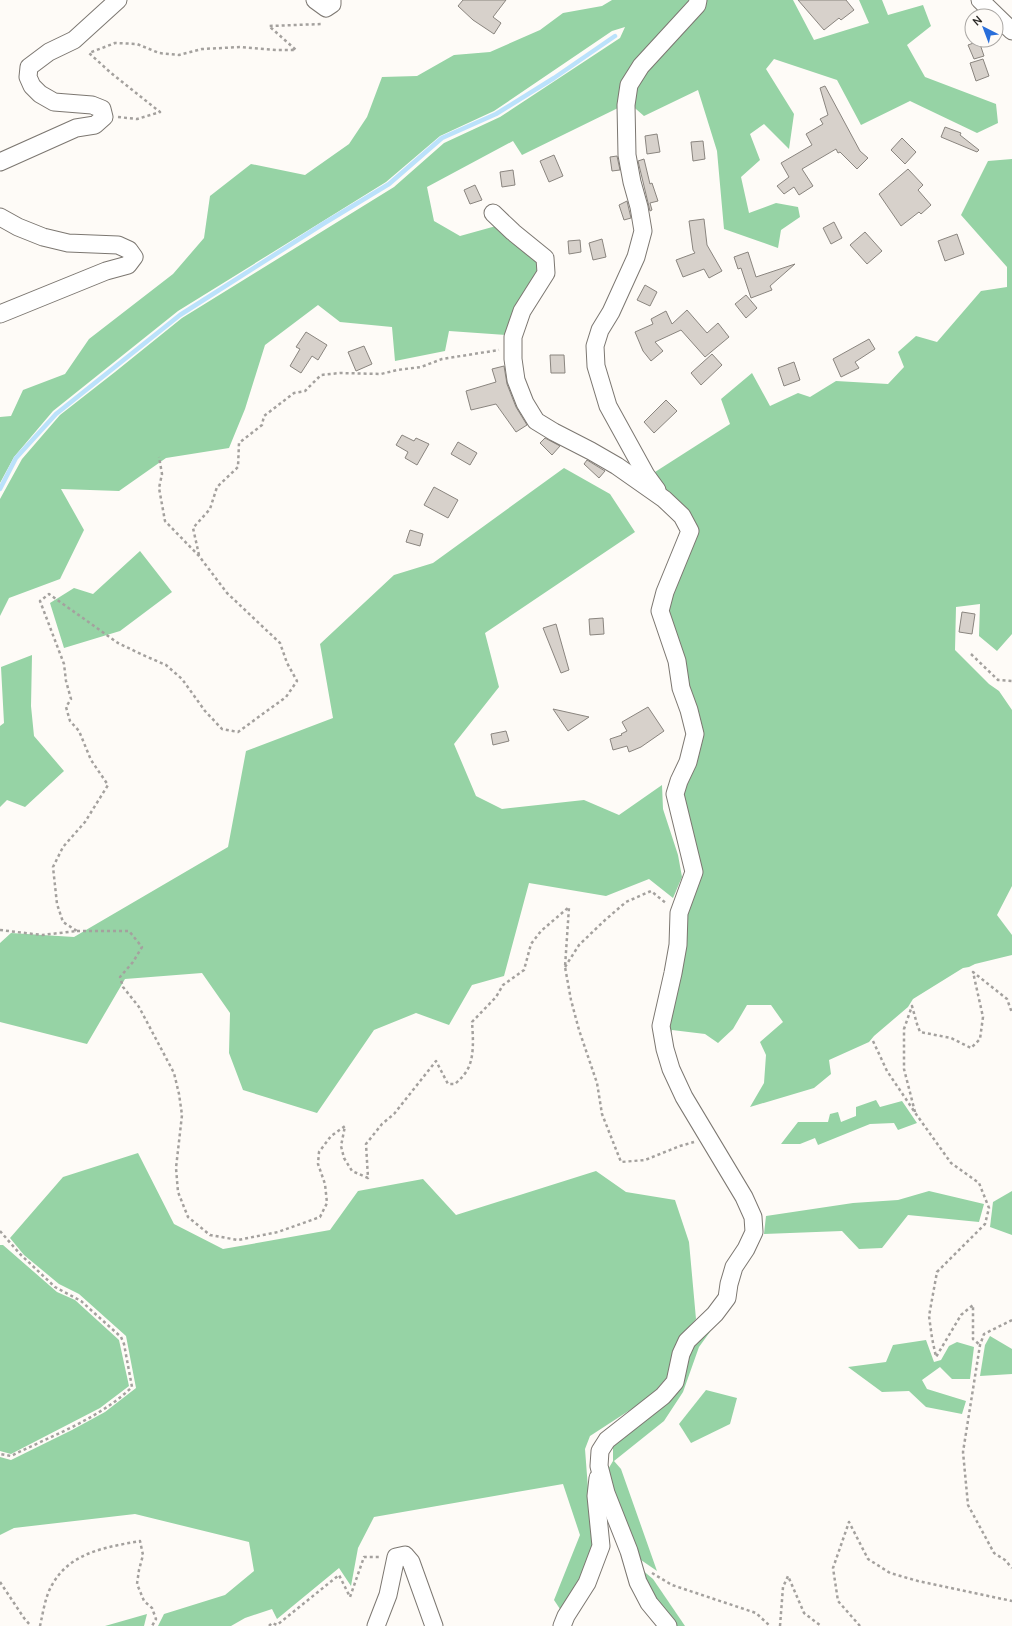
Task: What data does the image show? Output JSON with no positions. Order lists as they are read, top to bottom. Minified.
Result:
{"north":"top left"}
